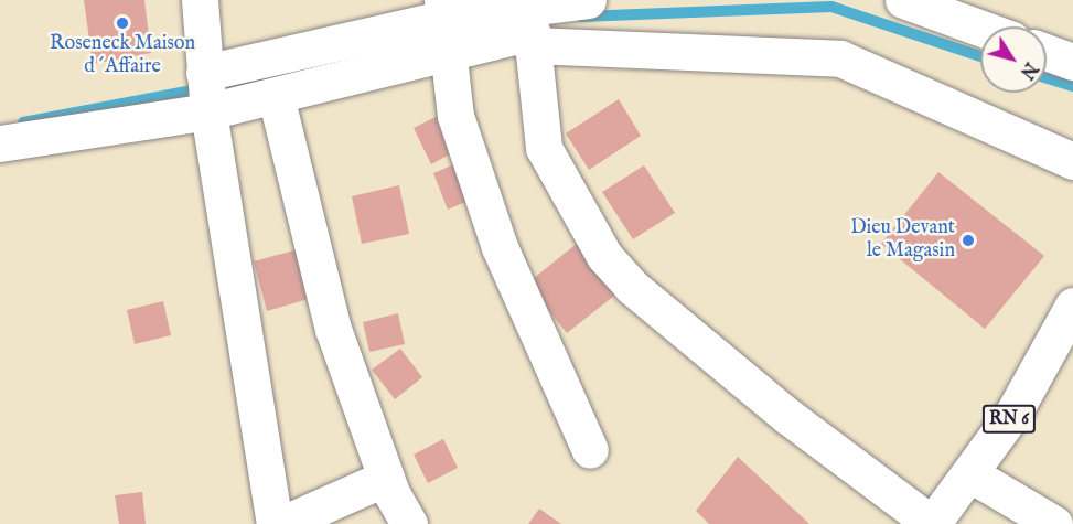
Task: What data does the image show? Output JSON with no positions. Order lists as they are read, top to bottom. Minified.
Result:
{"streets":{"street":["RN 6"]},"places":["Roseneck Maison d´Affaire","Dieu Devant le Magasin"],"north":"bottom right"}
